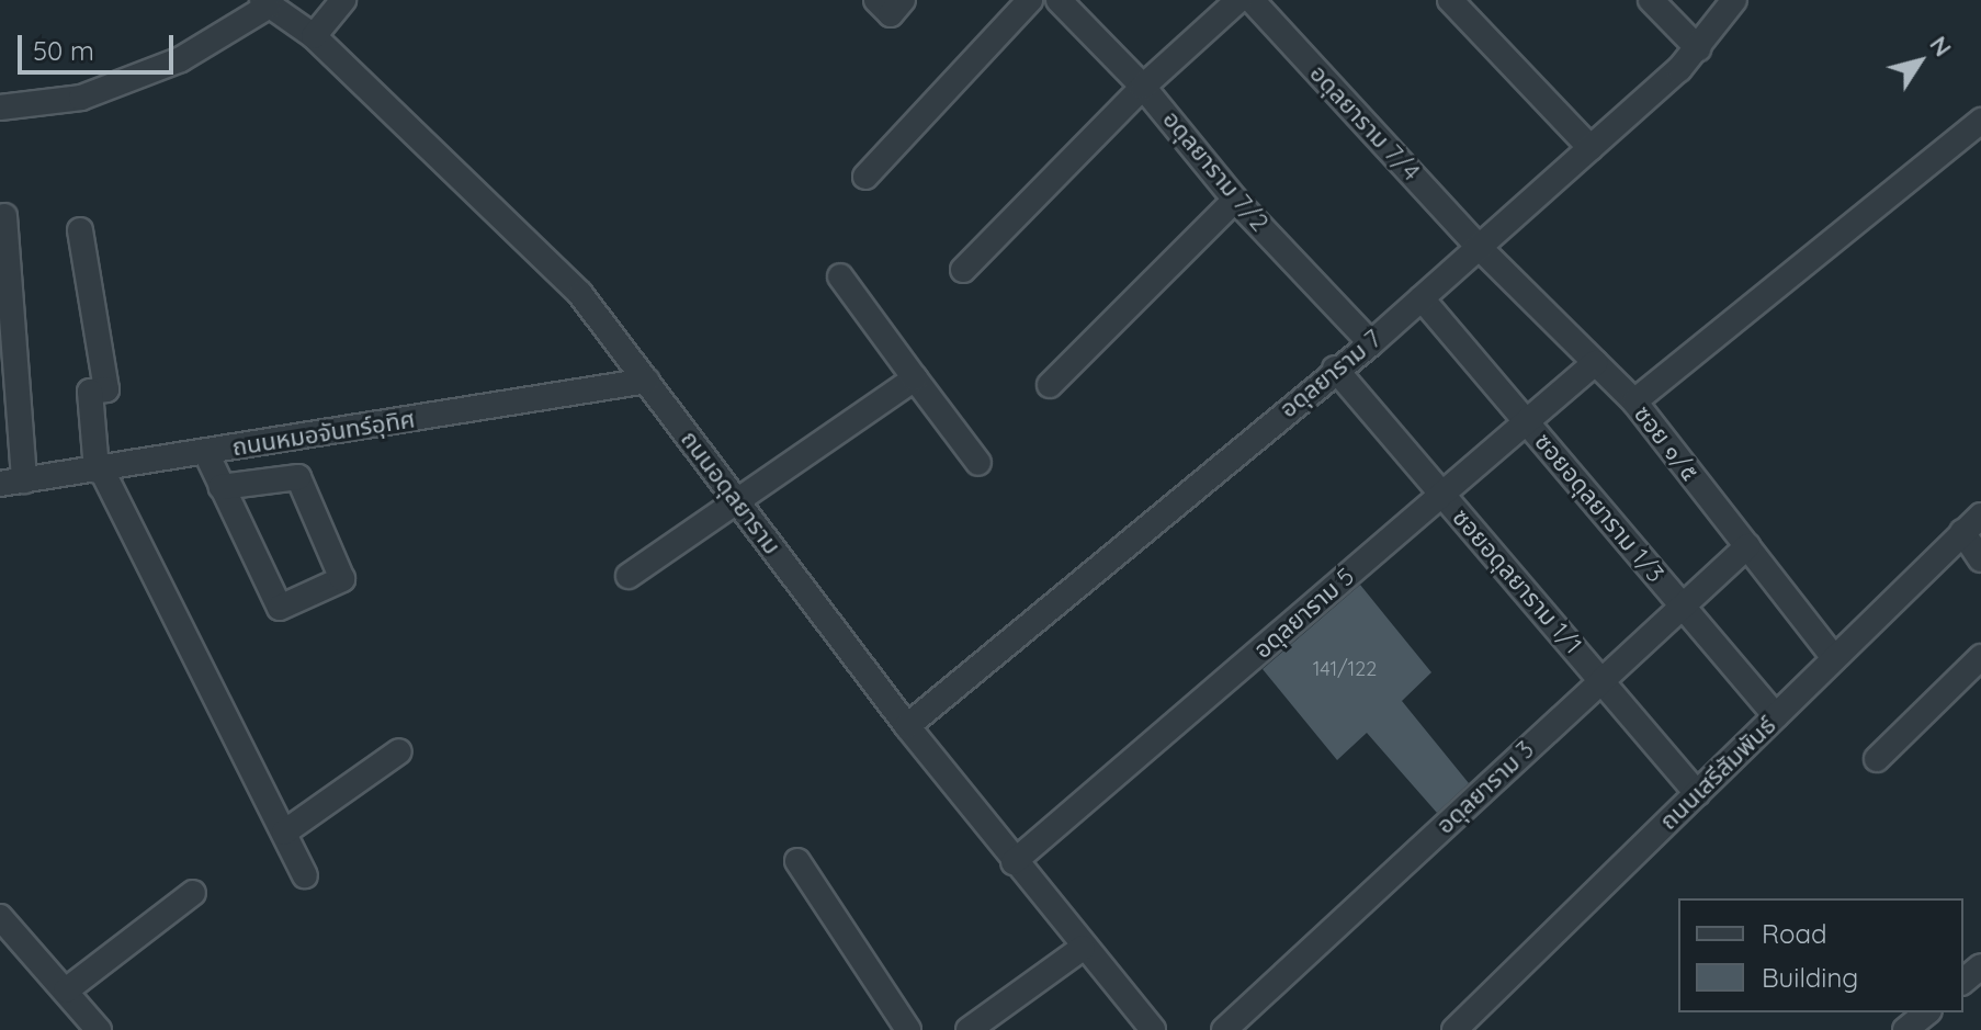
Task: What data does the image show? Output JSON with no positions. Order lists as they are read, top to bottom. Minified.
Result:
{"streets":{"street":["อดุลยาราม 7/4","อดุลยาราม 7/2","อดุลยาราม 7","ถนนหมอจันทร์อุทิศ","ซอย ๑/๕","ถนนอดุลยาราม","ซอยอดุลยาราม 1/3","ซอยอดุลยาราม 1/1","อดุลยาราม 5","ถนนเสรีสัมพันธ์","อดุลยาราม 3"]},"crossings":[["อดุลยาราม 7/4","อดุลยาราม 7"],["อดุลยาราม 7/4","ซอย ๑/๕"],["อดุลยาราม 7/2","อดุลยาราม 7"],["อดุลยาราม 7","ซอย ๑/๕"],["อดุลยาราม 7","ถนนอดุลยาราม"],["อดุลยาราม 7","ซอยอดุลยาราม 1/3"],["อดุลยาราม 7","ซอยอดุลยาราม 1/1"],["ถนนหมอจันทร์อุทิศ","ถนนอดุลยาราม"],["ซอย ๑/๕","อดุลยาราม 5"],["ซอย ๑/๕","ถนนเสรีสัมพันธ์"],["ซอย ๑/๕","อดุลยาราม 3"],["ถนนอดุลยาราม","อดุลยาราม 5"],["ซอยอดุลยาราม 1/3","อดุลยาราม 5"],["ซอยอดุลยาราม 1/3","ถนนเสรีสัมพันธ์"],["ซอยอดุลยาราม 1/3","อดุลยาราม 3"],["ซอยอดุลยาราม 1/1","อดุลยาราม 5"],["ซอยอดุลยาราม 1/1","ถนนเสรีสัมพันธ์"],["ซอยอดุลยาราม 1/1","อดุลยาราม 3"]],"house_numbers":["141/122"],"legend":["Road","Building"],"scale_bar":"50 m","north":"top right"}
